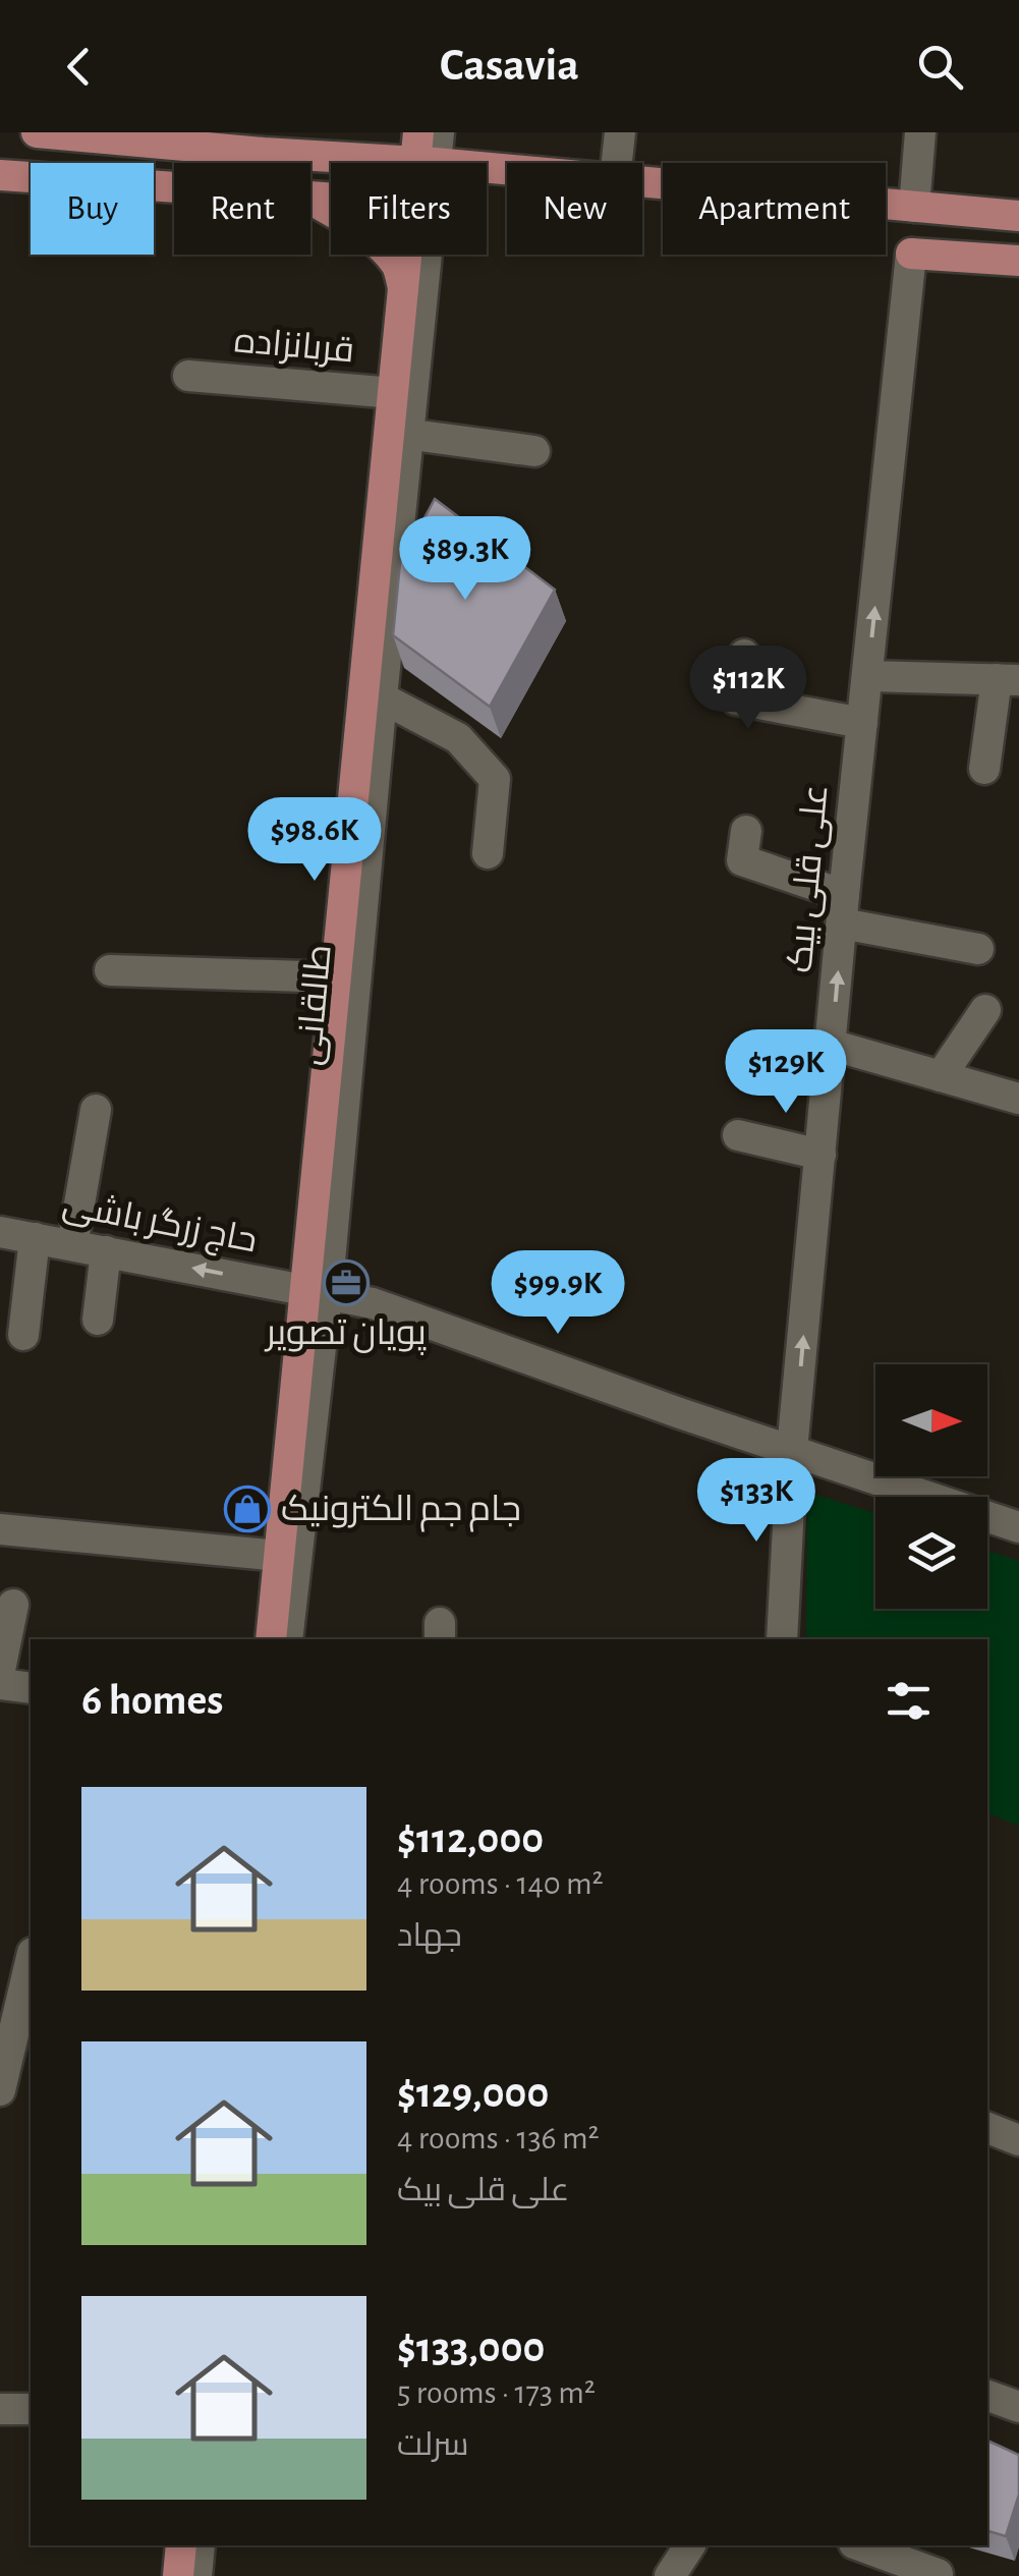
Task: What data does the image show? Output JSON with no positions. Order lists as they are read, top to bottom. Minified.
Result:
{"streets":{"main road":["طالقانی"],"street":["قربانزاده","علی قلی بیک","حاج زرگر باشی"]},"crossings":[["قربانزاده","طالقانی"],["علی قلی بیک","حاج زرگر باشی"],["طالقانی","حاج زرگر باشی"]],"one_way":["علی قلی بیک"],"places":{"office":["پویان تصویر"],"shop":["جام جم الکترونیک"]},"north":"right","page":{"header":"Casavia","chip":["Buy","Rent","Filters","New","Apartment"],"price":["$89.3K","$112K","$98.6K","$129K","$99.9K","$133K"],"heading":"6 homes","list":[{"name":"$112,000","note":"4 rooms · 140 m² · جهاد"},{"name":"$129,000","note":"4 rooms · 136 m² · علی قلی بیک"},{"name":"$133,000","note":"5 rooms · 173 m² · سرلت"}]}}
